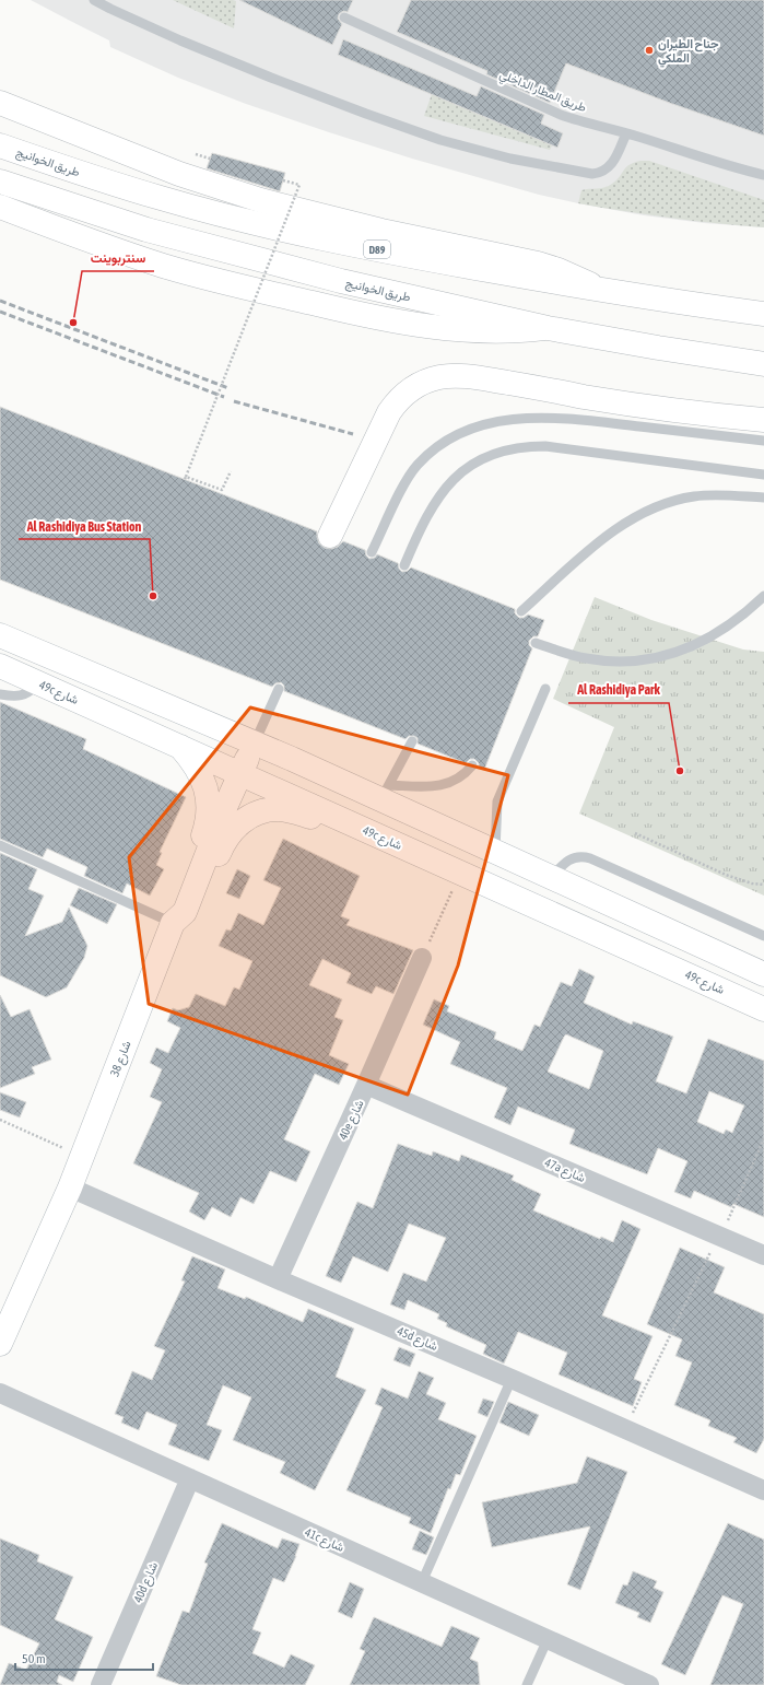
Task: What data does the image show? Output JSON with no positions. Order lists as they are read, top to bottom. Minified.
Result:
{"streets":{"main road":["طريق الخوانيج","D89","49c شارع","شارع 38"],"street":["40e شارع","47a شارع","45d شارع","41c شارع","40d شارع"],"lane":["طريق المطار الداخلي"]},"crossings":[["49c شارع","شارع 38"],["شارع 38","45d شارع"],["40e شارع","47a شارع"],["40e شارع","45d شارع"],["41c شارع","40d شارع"]],"places":["جناح الطيران الملكي","سنتربوينت","Al Rashidiya Bus Station","Al Rashidiya Park"],"scale_bar":"50 m"}
